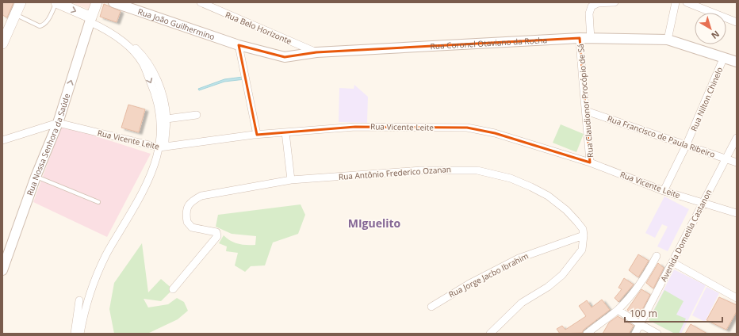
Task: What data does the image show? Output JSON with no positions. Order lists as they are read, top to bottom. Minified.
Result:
{"streets":{"street":["Rua João Guilhermino","Rua Belo Horizonte","Rua Coronel Otaviano da Rocha","Rua Nilton Chinelo","Rua Claudionor Procópio de Sá","Rua Vicente Leite","Rua Francisco de Paula Ribeiro","Rua Nossa Senhora da Saúde","Rua Antônio Frederico Ozanan","Avenida Dometila Castanon","Rua Jorge Jacbo Ibrahim"]},"crossings":[["Rua João Guilhermino","Rua Coronel Otaviano da Rocha"],["Rua Belo Horizonte","Rua Coronel Otaviano da Rocha"],["Rua Coronel Otaviano da Rocha","Rua Nilton Chinelo"],["Rua Coronel Otaviano da Rocha","Rua Claudionor Procópio de Sá"],["Rua Nilton Chinelo","Rua Vicente Leite"],["Rua Nilton Chinelo","Rua Francisco de Paula Ribeiro"],["Rua Claudionor Procópio de Sá","Rua Vicente Leite"],["Rua Claudionor Procópio de Sá","Rua Francisco de Paula Ribeiro"],["Rua Vicente Leite","Rua Nossa Senhora da Saúde"],["Rua Vicente Leite","Avenida Dometila Castanon"],["Rua Francisco de Paula Ribeiro","Avenida Dometila Castanon"],["Rua Antônio Frederico Ozanan","Rua Jorge Jacbo Ibrahim"]],"one_way":["Rua Nossa Senhora da Saúde"],"districts":["MIguelito"],"scale_bar":"100 m","north":"bottom right"}
